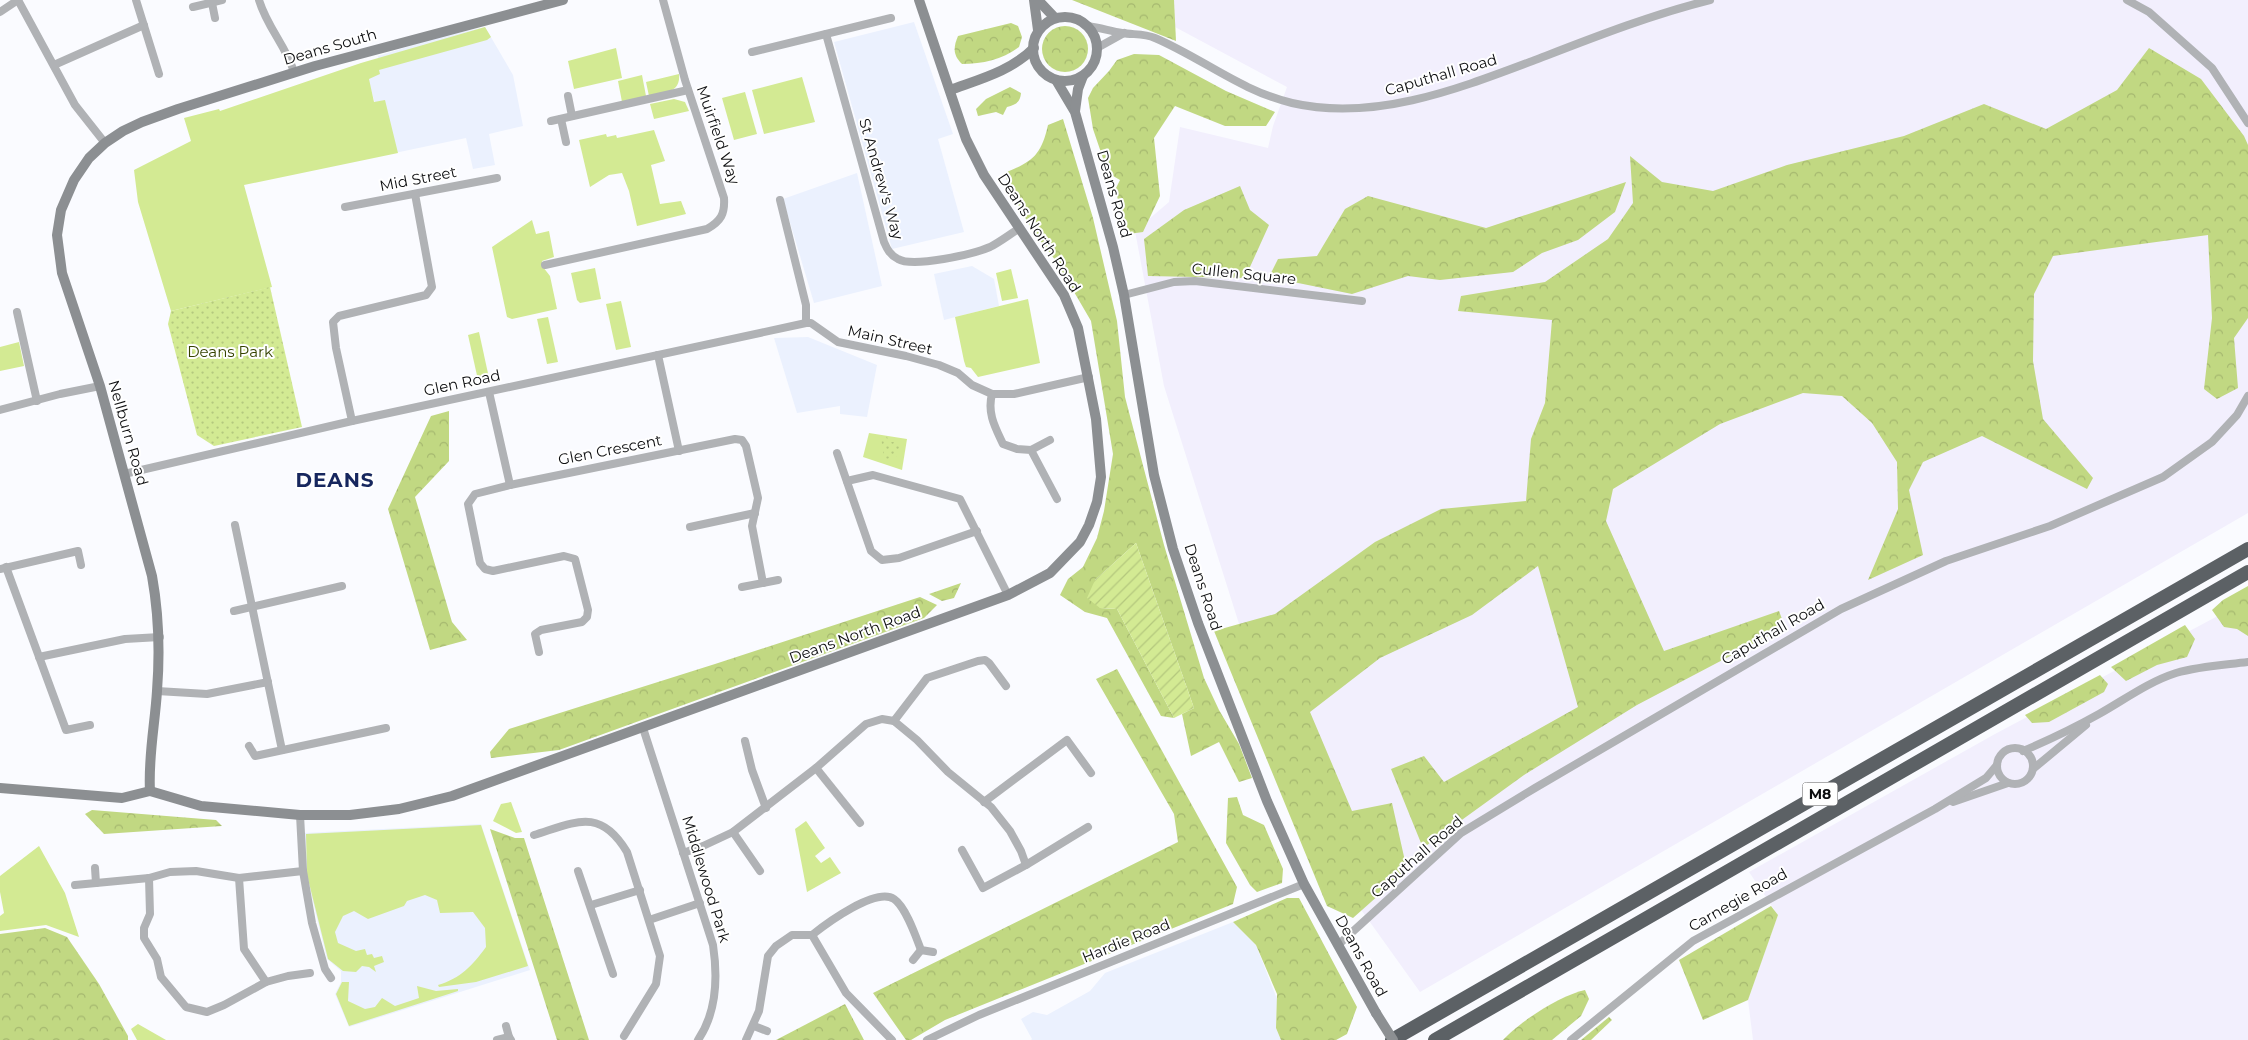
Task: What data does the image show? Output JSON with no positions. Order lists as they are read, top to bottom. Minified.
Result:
{"streets":{"highway":["M8"],"street":["Deans South","Caputhall Road","Muirfield Way","Mid Street","St Andrew's Way","Deans Road","Deans North Road","Cullen Square","Main Street","Glen Road","Nellburn Road","Glen Crescent","Middlewood Park","Carnegie Road","Hardie Road"]},"crossings":[["Deans South","Nellburn Road"],["Caputhall Road","Deans Road"],["St Andrew's Way","Deans North Road"],["Deans Road","Cullen Square"],["Deans Road","M8"],["Deans Road","Hardie Road"],["Deans North Road","Main Street"],["Deans North Road","Nellburn Road"],["Deans North Road","Middlewood Park"],["Main Street","Glen Road"],["Glen Road","Nellburn Road"],["Glen Road","Glen Crescent"]],"districts":["DEANS"],"parks":["Deans Park"]}
